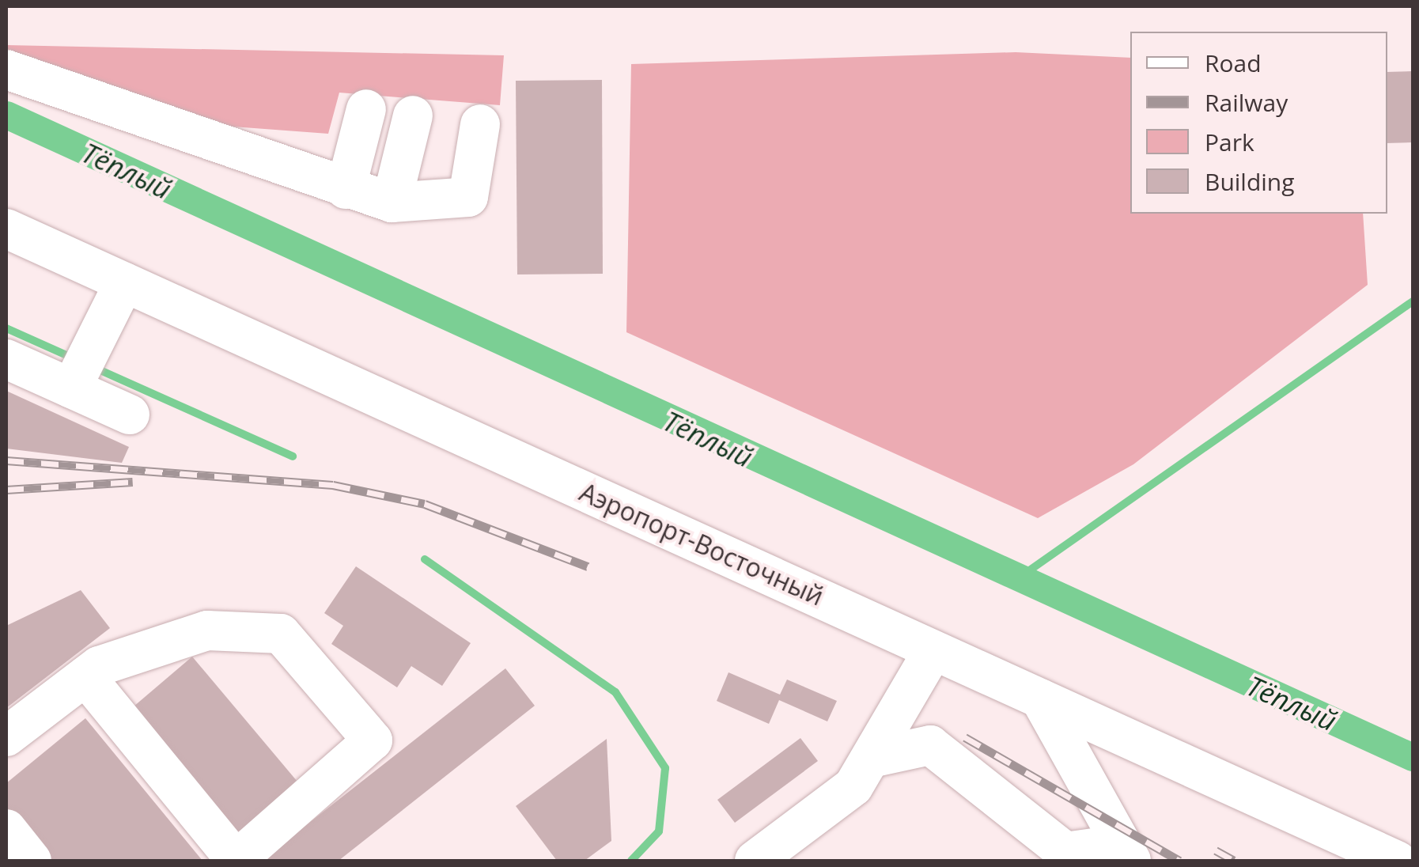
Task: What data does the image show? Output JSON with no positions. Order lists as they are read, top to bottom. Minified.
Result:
{"streets":{"street":["Аэропорт-Восточный"]},"water":["Тёплый"],"legend":["Road","Railway","Park","Building"]}
